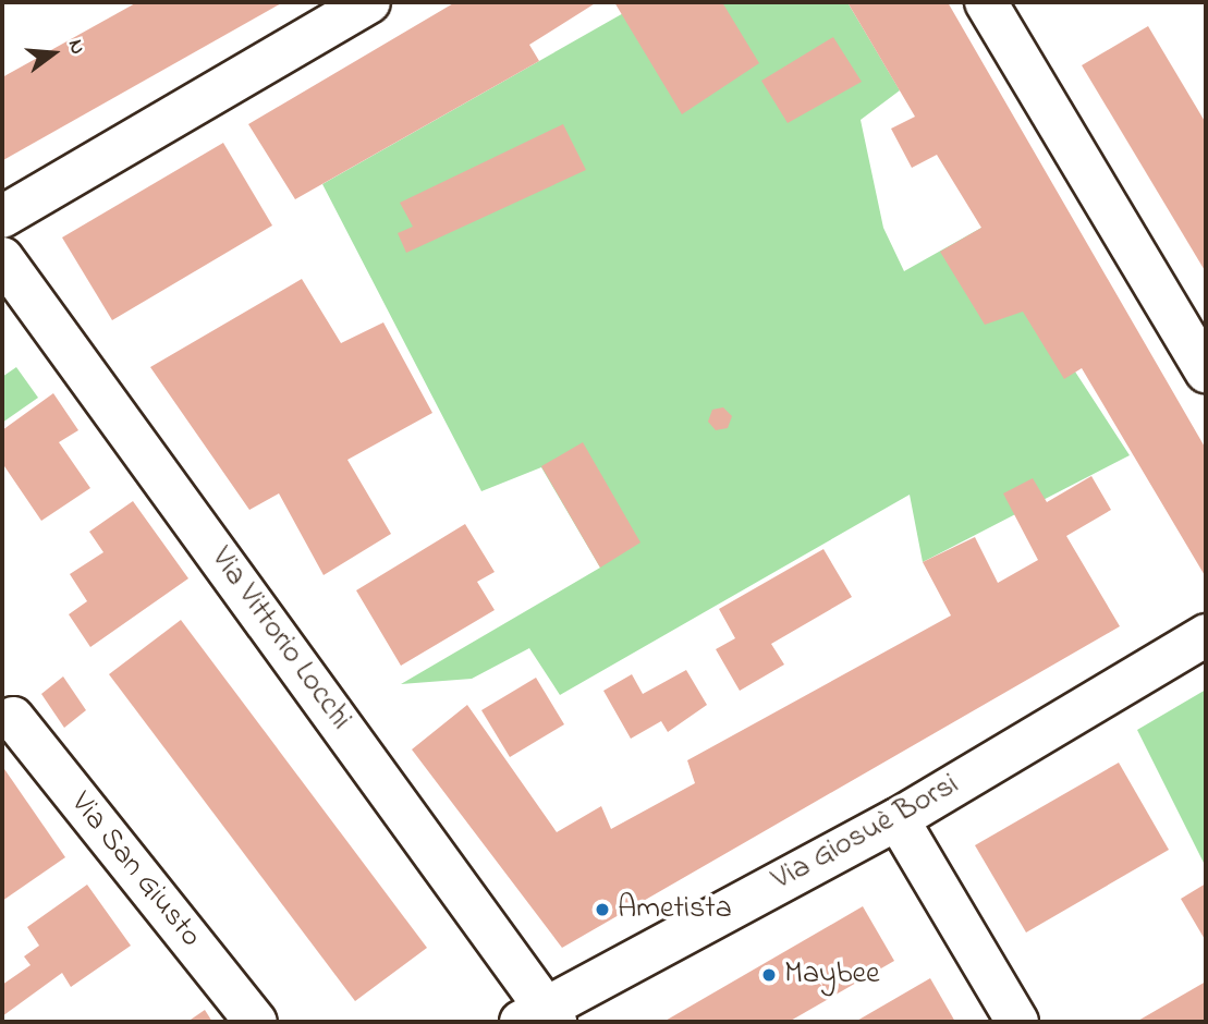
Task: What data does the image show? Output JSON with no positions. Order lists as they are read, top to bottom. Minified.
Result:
{"streets":{"street":["Via Vittorio Locchi","Via Giosuè Borsi","Via San Giusto"]},"crossings":[["Via Vittorio Locchi","Via Giosuè Borsi"]],"places":["Ametista","Maybee"],"north":"right"}
